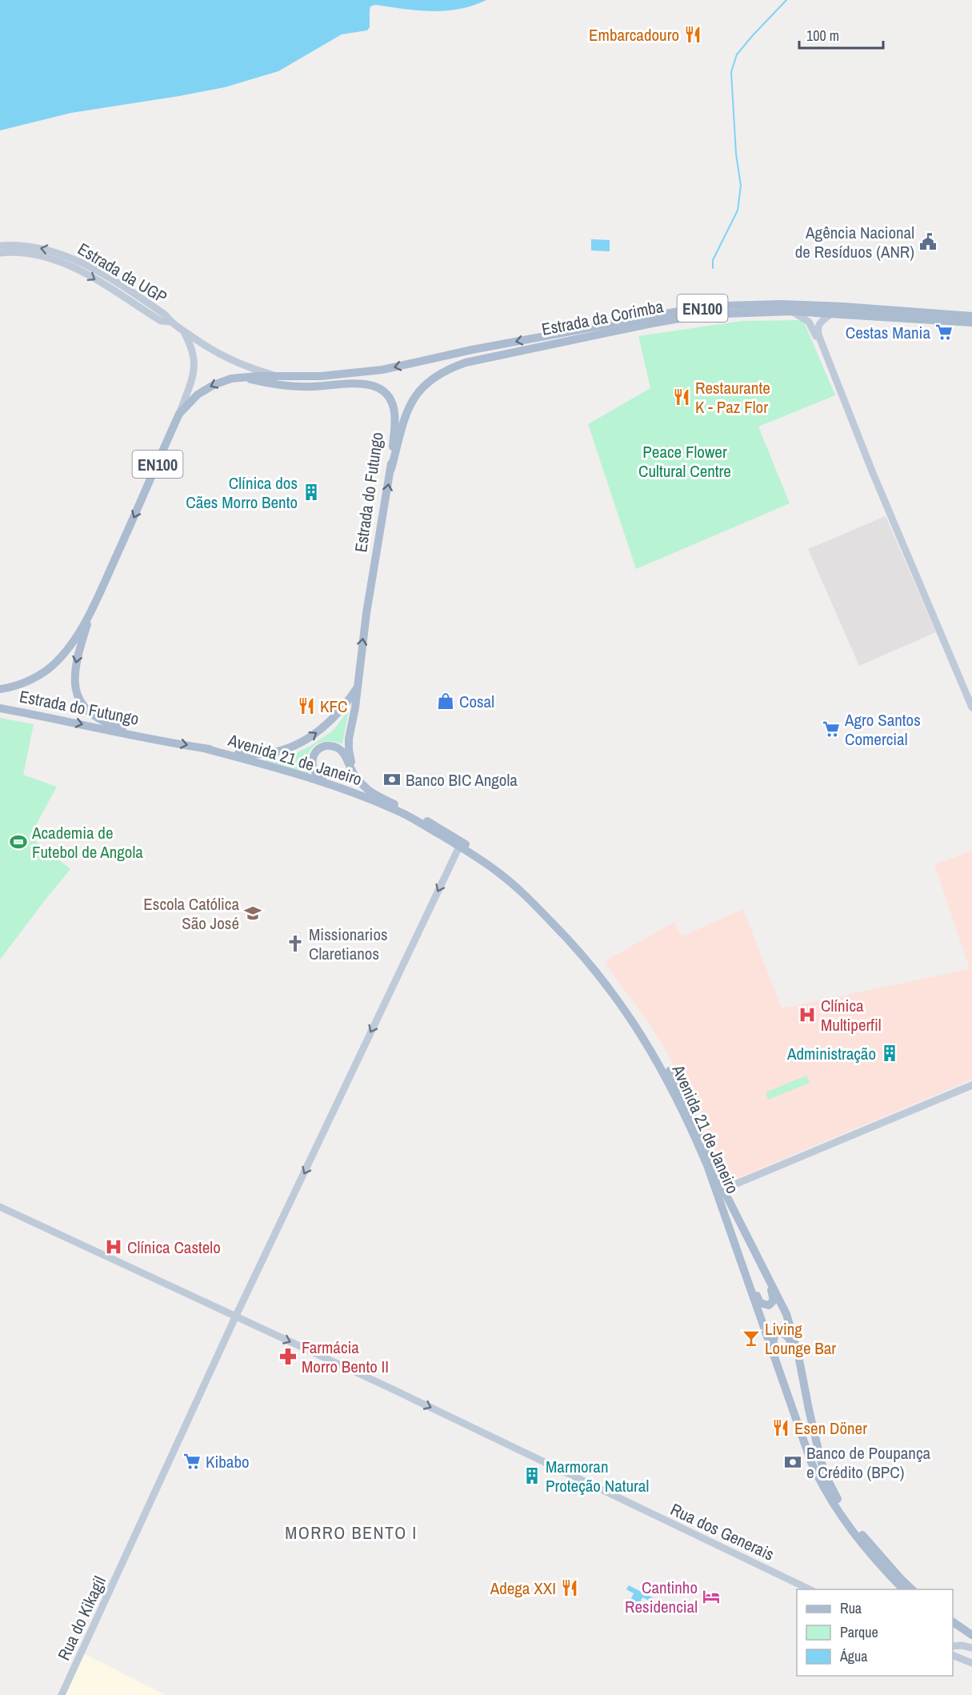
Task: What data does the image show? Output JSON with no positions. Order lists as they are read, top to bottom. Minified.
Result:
{"streets":{"main road":["EN100","Estrada da Corimba","Estrada do Futungo","Avenida 21 de Janeiro"],"street":["Estrada da UGP","Rua dos Generais","Rua do Kikagil"]},"crossings":[["Estrada da UGP","Estrada do Futungo"],["Estrada da Corimba","Estrada do Futungo"],["Estrada do Futungo","Avenida 21 de Janeiro"],["Avenida 21 de Janeiro","Rua do Kikagil"],["Rua dos Generais","Rua do Kikagil"]],"one_way":["Rua dos Generais","Rua do Kikagil"],"districts":["MORRO BENTO I"],"parks":["Peace Flower Cultural Centre"],"places":{"restaurant":["Embarcadouro","Restaurante K - Paz Flor","KFC","Esen Döner","Adega XXI"],"public building":["Agência Nacional de Resíduos (ANR)"],"supermarket":["Cestas Mania","Agro Santos Comercial","Kibabo"],"building":["Clínica dos Cães Morro Bento","Administração","Marmoran Proteção Natural"],"shop":["Cosal"],"bank":["Banco BIC Angola","Banco de Poupança e Crédito (BPC)"],"sports":["Academia de Futebol de Angola"],"school or university":["Escola Católica São José"],"church":["Missionarios Claretianos"],"hospital":["Clínica Multiperfil","Clínica Castelo"],"bar":["Living Lounge Bar"],"pharmacy":["Farmácia Morro Bento II"],"hotel":["Cantinho Residencial"]},"legend":["Rua","Parque","Água"],"scale_bar":"100 m"}
